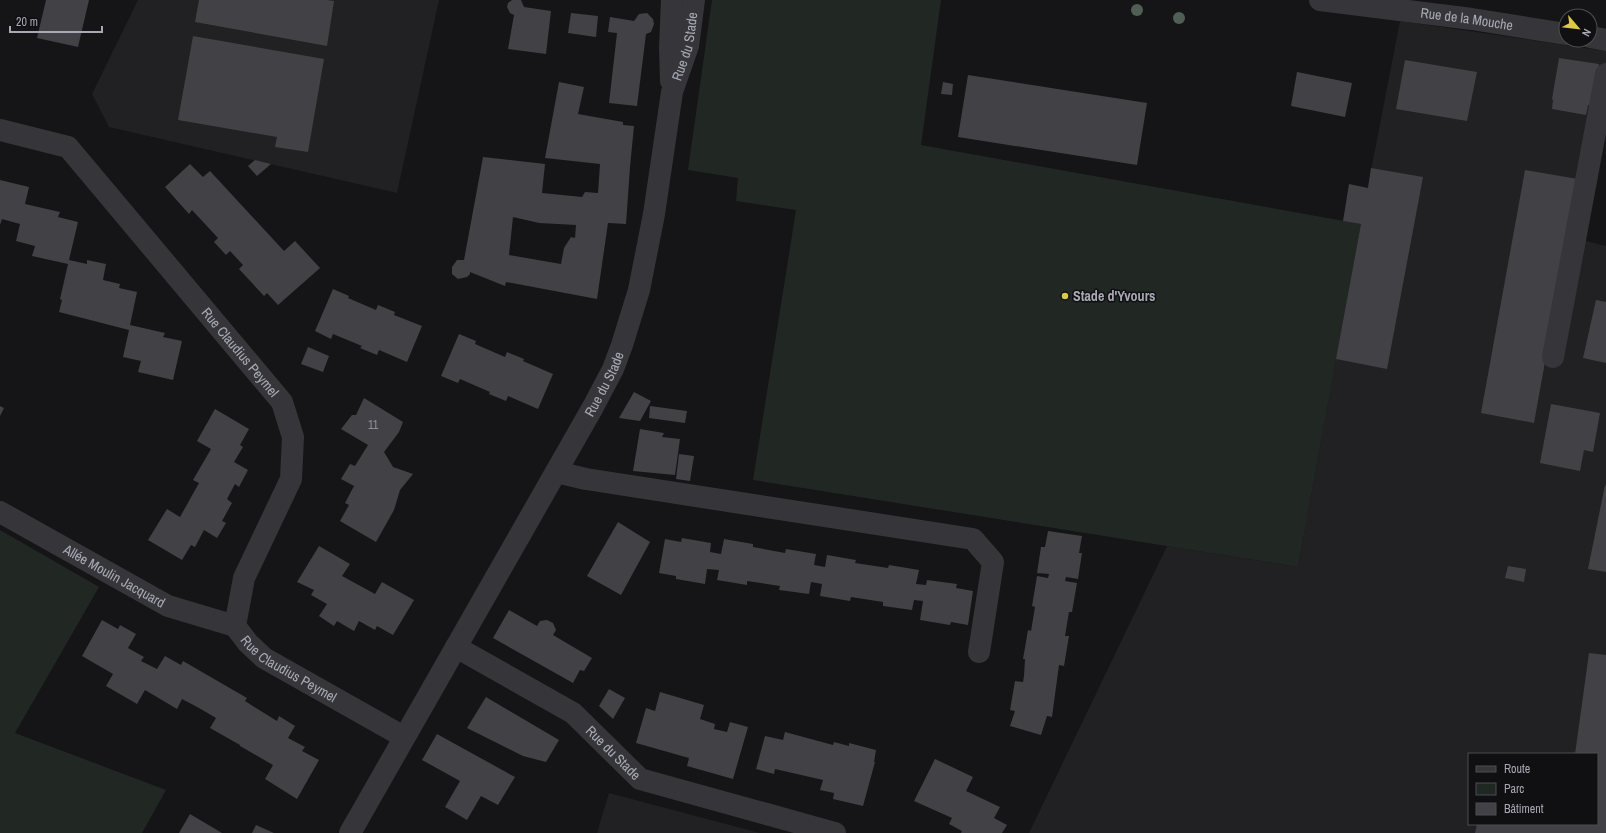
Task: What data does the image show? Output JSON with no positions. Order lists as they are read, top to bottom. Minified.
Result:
{"streets":{"street":["Rue de la Mouche","Rue du Stade","Rue Claudius Peymel","Allée Moulin Jacquard"]},"crossings":[["Rue du Stade","Rue Claudius Peymel"],["Rue Claudius Peymel","Allée Moulin Jacquard"]],"places":["Stade d'Yvours"],"house_numbers":["11"],"legend":["Route","Parc","Bâtiment"],"scale_bar":"20 m","north":"bottom right"}
